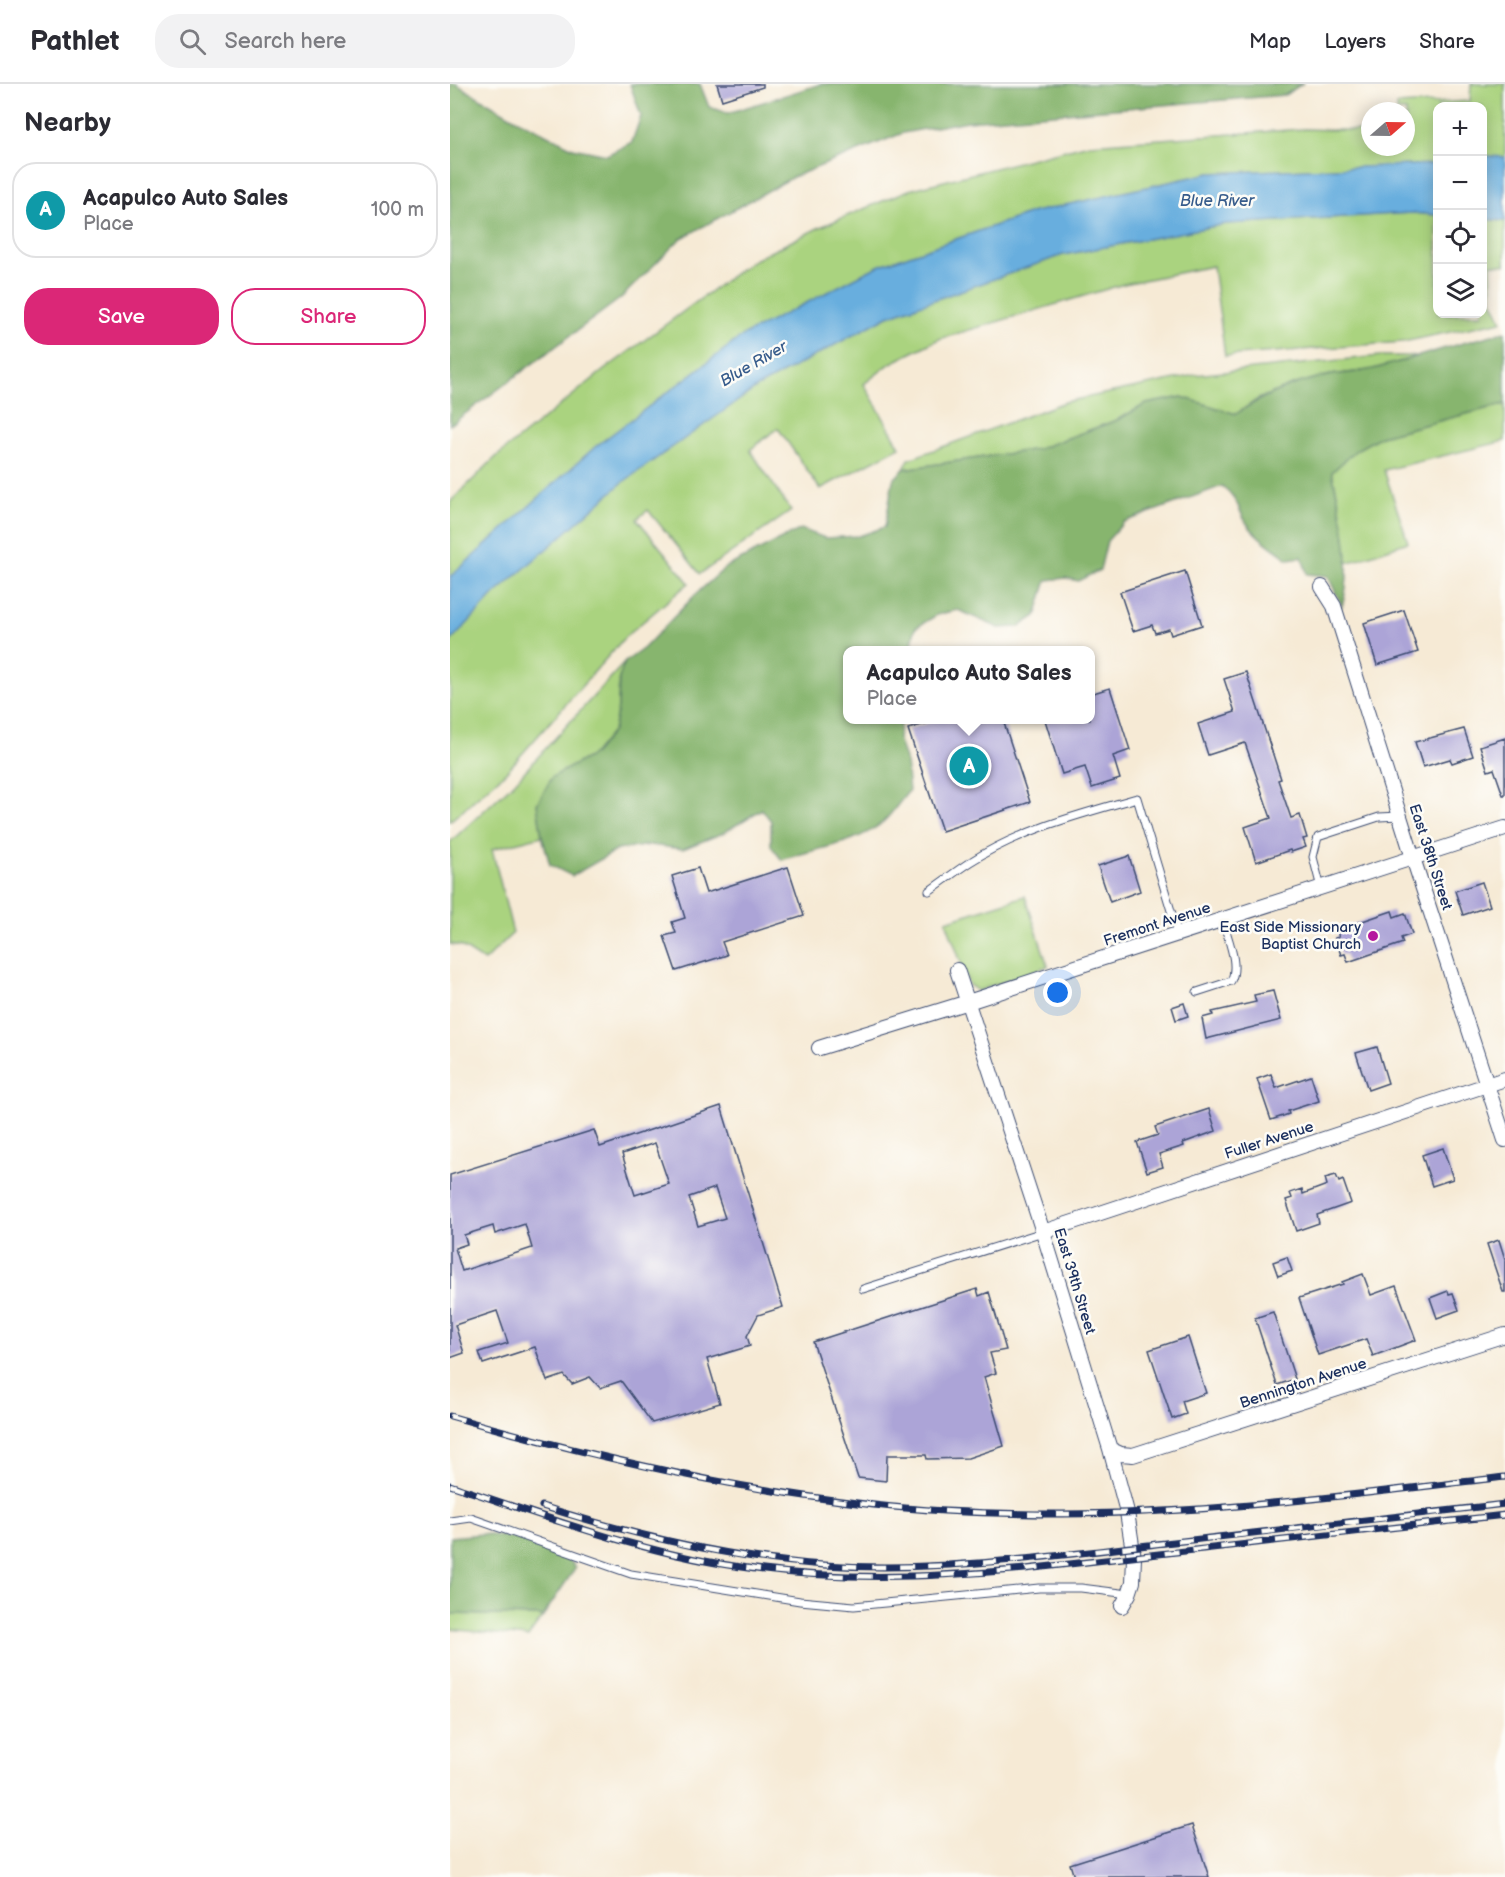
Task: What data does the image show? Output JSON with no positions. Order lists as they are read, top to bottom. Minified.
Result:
{"streets":{"street":["East 38th Street","Fremont Avenue","Fuller Avenue","East 39th Street","Bennington Avenue"]},"crossings":[["East 38th Street","Fremont Avenue"],["East 38th Street","Fuller Avenue"],["Fremont Avenue","East 39th Street"],["Fuller Avenue","East 39th Street"],["East 39th Street","Bennington Avenue"]],"water":["Blue River"],"places":["East Side Missionary Baptist Church"],"north":"right","page":{"header":"Pathlet","search":"Search here","nav":["Map","Layers","Share"],"heading":"Nearby","map_buttons":["+","−"],"list":[{"mark":"A","name":"Acapulco Auto Sales","note":"Place","value":"100 m"}],"buttons":["Save","Share"],"popup":["Acapulco Auto Sales","Place"],"pins":"A"}}
